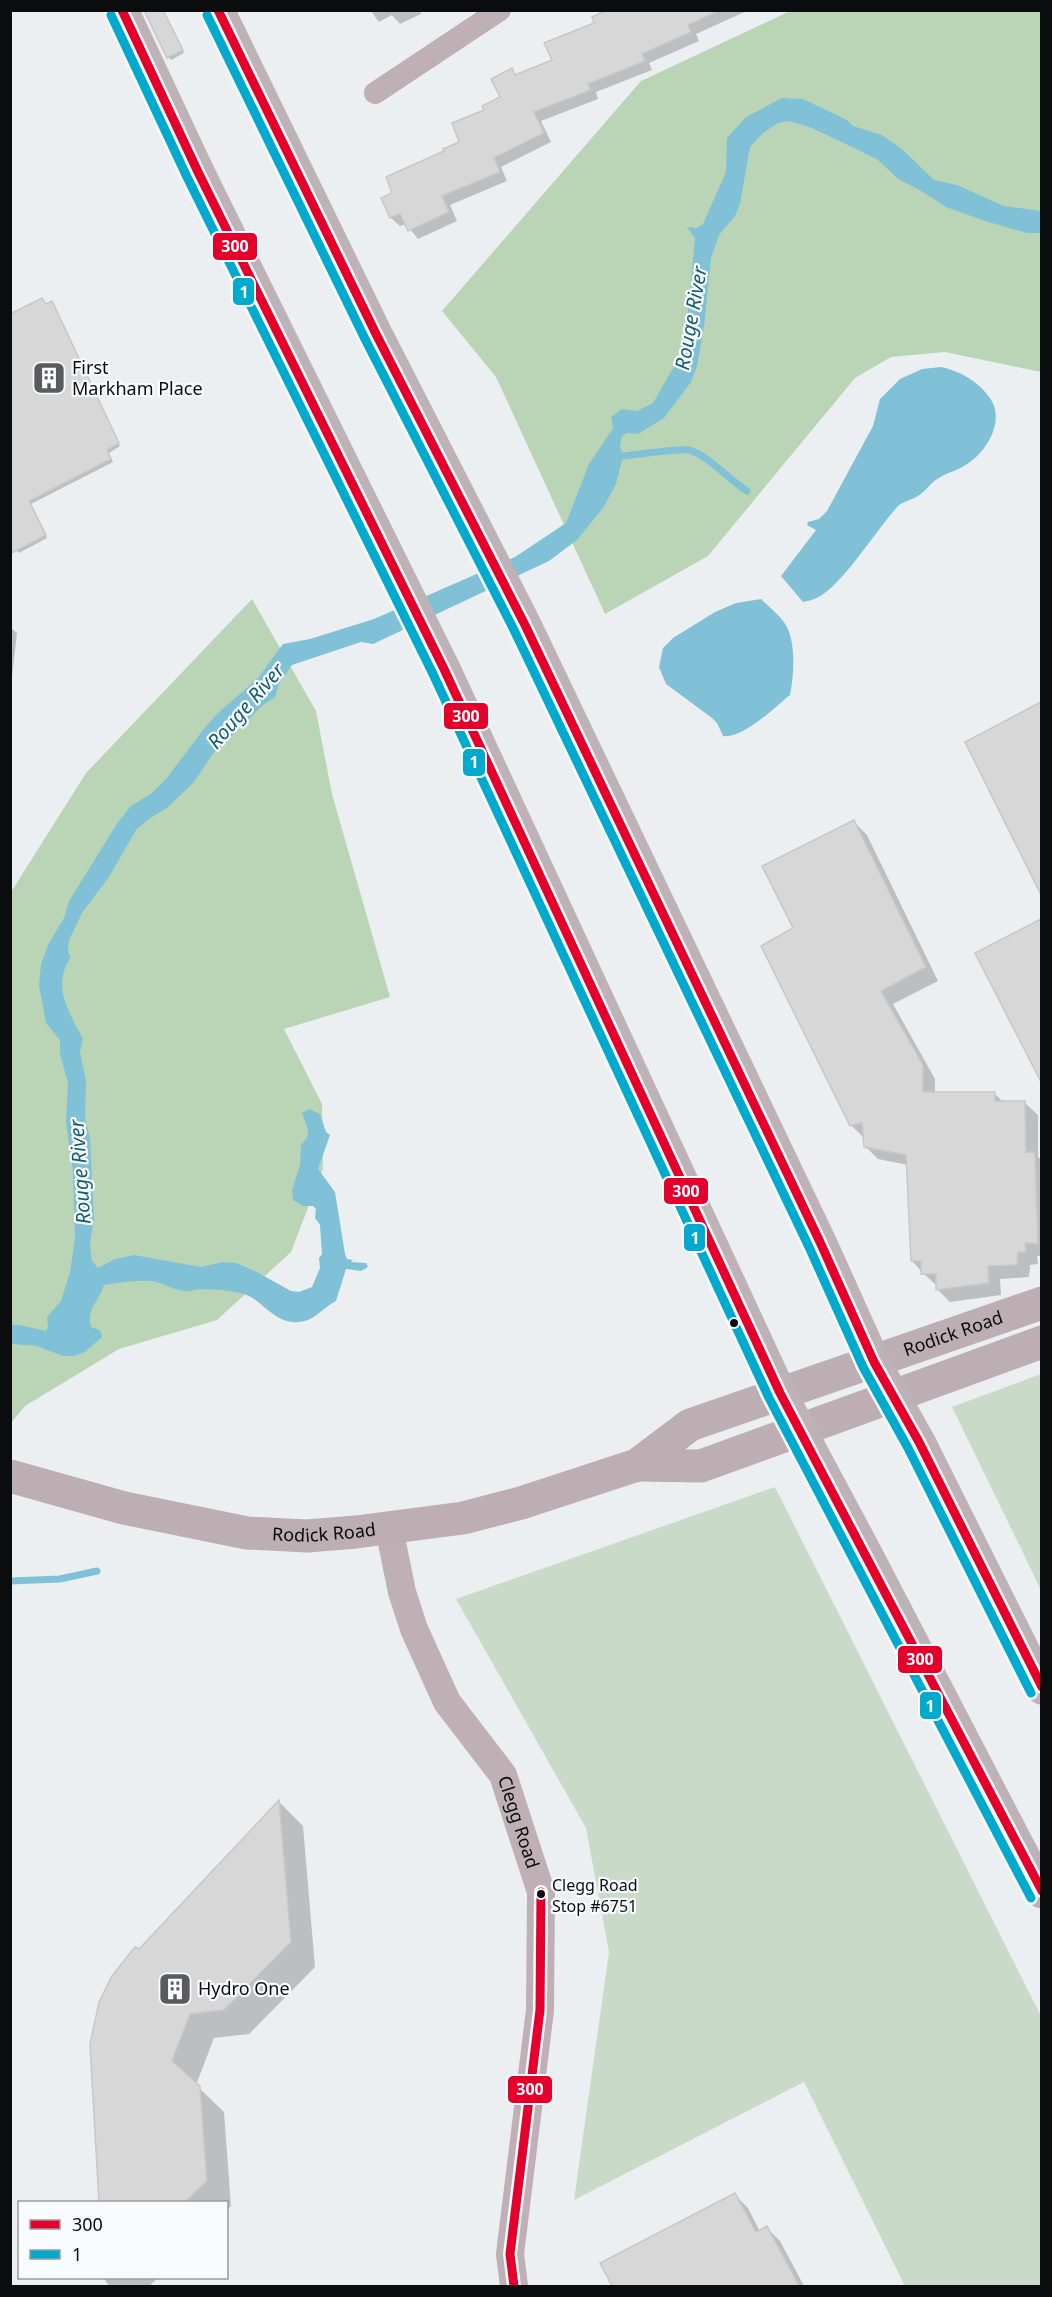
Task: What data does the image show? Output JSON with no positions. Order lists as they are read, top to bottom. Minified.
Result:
{"streets":{"main road":["Rodick Road"],"street":["Clegg Road"]},"crossings":[["Rodick Road","Clegg Road"]],"water":["Rouge River"],"places":{"building":["First Markham Place","Hydro One"],"other":["Clegg Road Stop #6751"]},"lines":["transit line 300","transit line 1"],"legend":["300","1"]}
